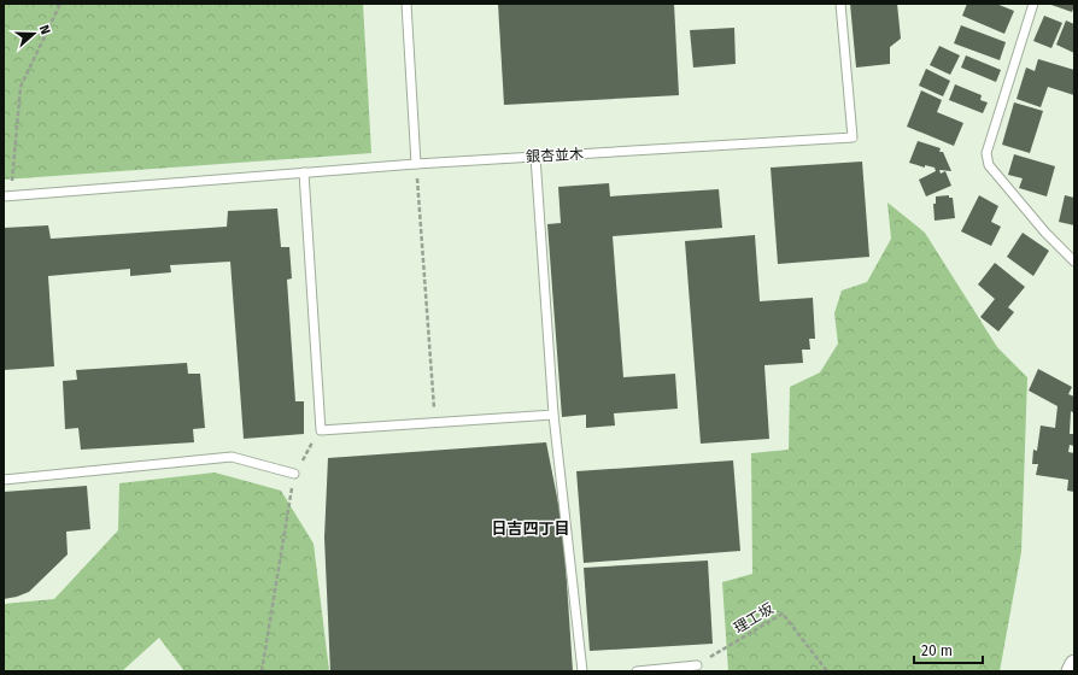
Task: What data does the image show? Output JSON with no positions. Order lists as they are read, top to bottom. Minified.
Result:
{"streets":{"lane":["銀杏並木"],"path":["理工坂"]},"districts":["日吉四丁目"],"scale_bar":"20 m","north":"right"}
